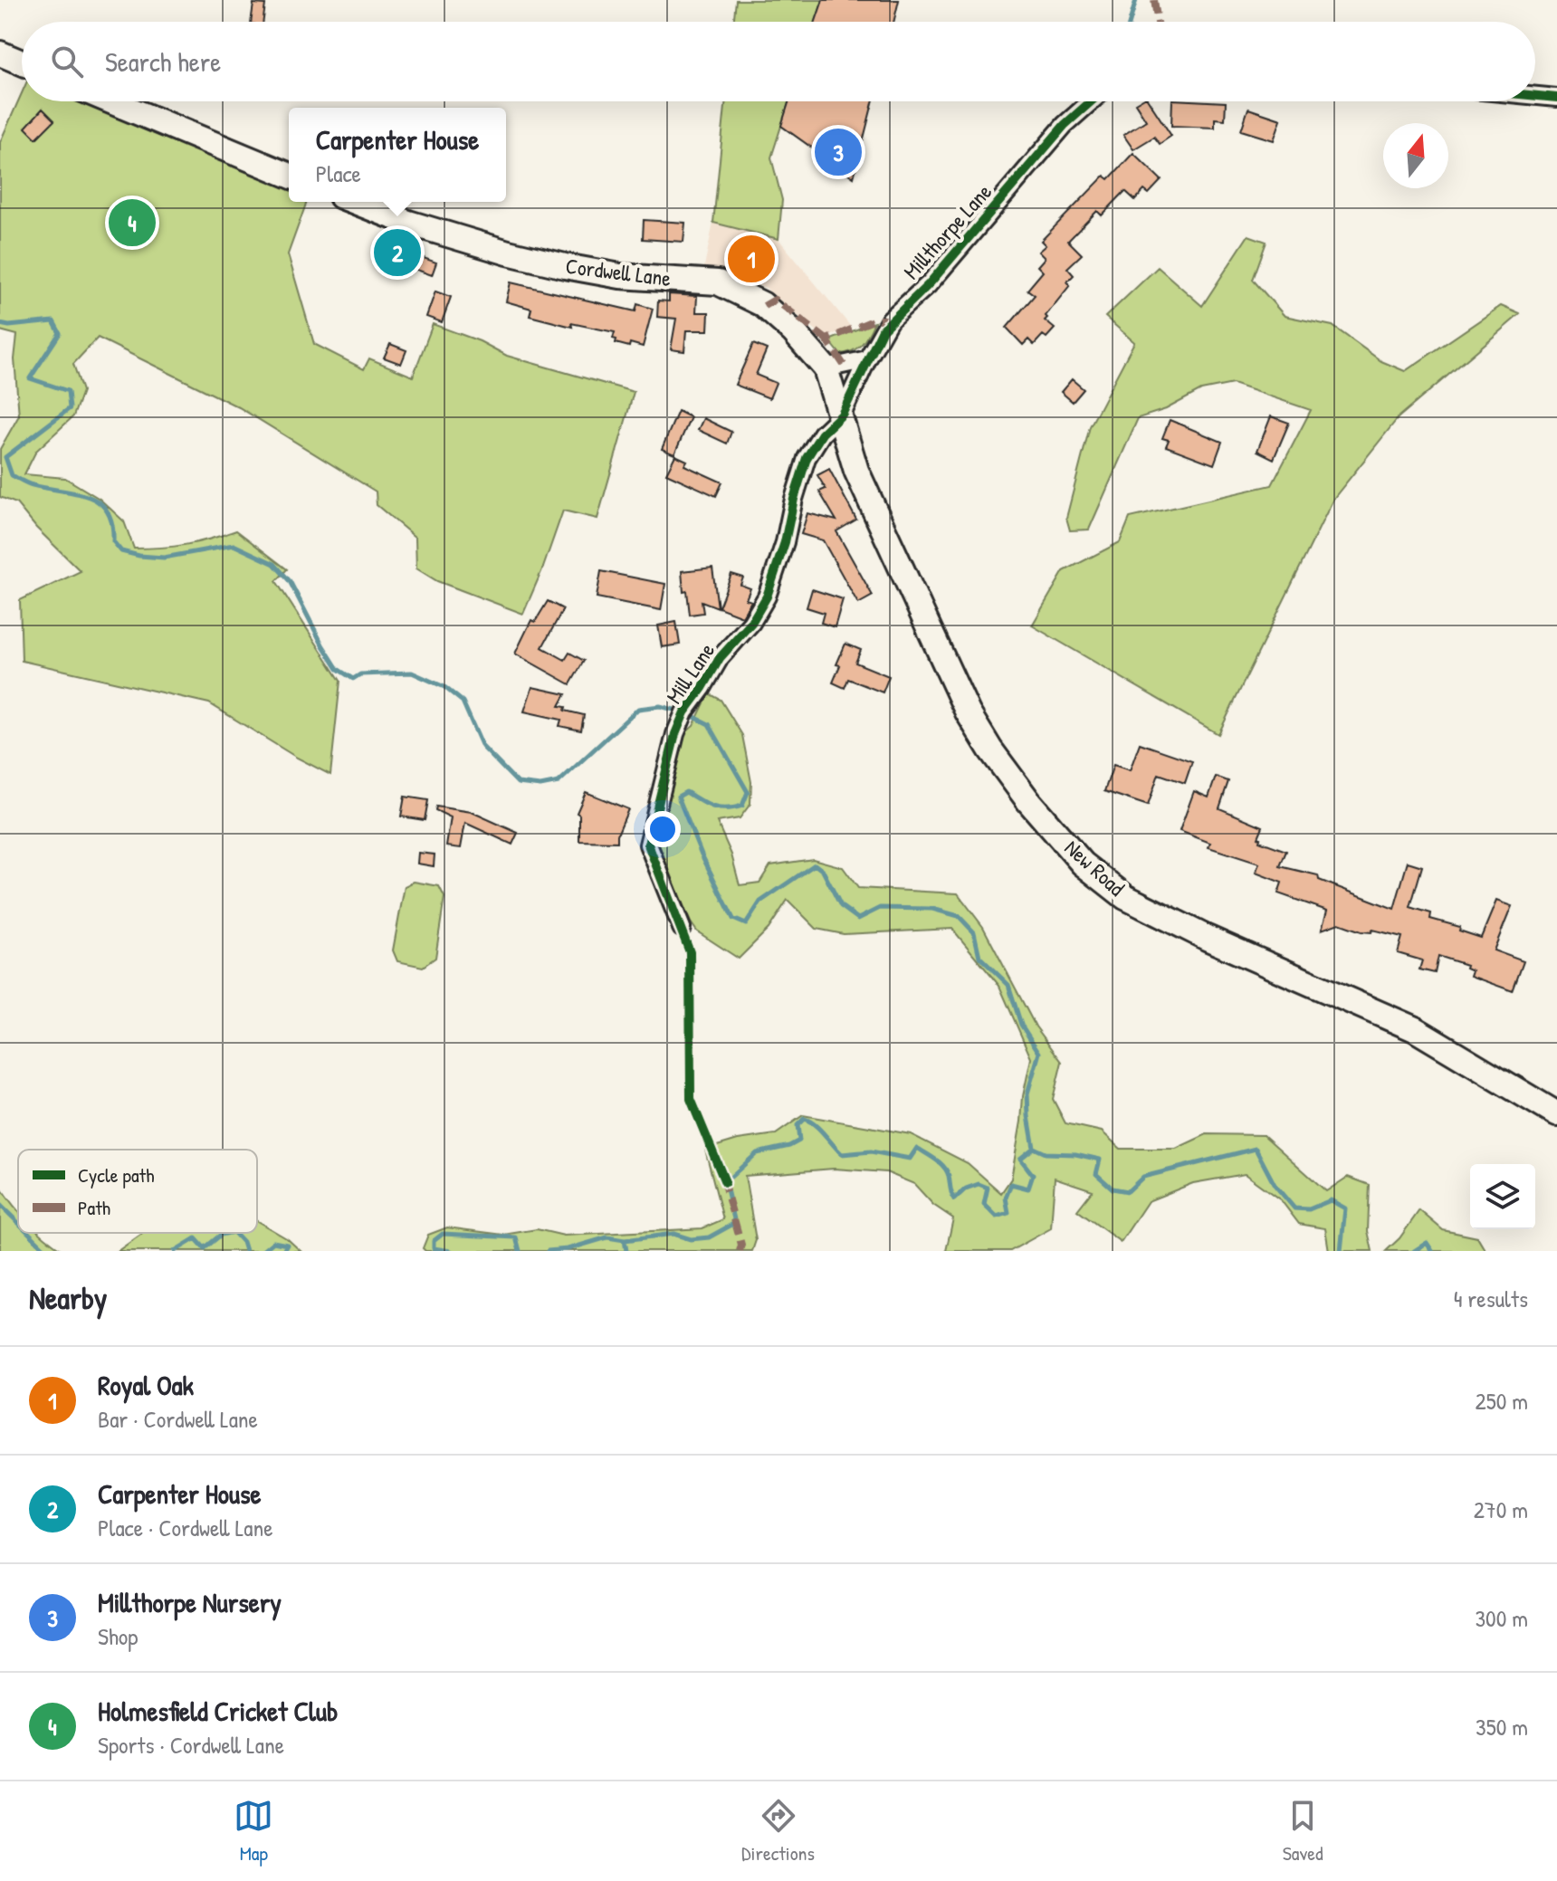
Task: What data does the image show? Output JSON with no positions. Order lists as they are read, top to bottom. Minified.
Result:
{"streets":{"main road":["Cordwell Lane","New Road"],"street":["Millthorpe Lane","Mill Lane"]},"crossings":[["Millthorpe Lane","Cordwell Lane"],["Millthorpe Lane","Mill Lane"],["Millthorpe Lane","New Road"],["Cordwell Lane","Mill Lane"],["Cordwell Lane","New Road"],["Mill Lane","New Road"]],"legend":["Cycle path","Path"],"north":"top","page":{"search":"Search here","popup":["Carpenter House","Place"],"pins":["3","4","2","1"],"heading":["Nearby","4 results"],"list":[{"mark":"1","name":"Royal Oak","note":"Bar · Cordwell Lane","value":"250 m"},{"mark":"2","name":"Carpenter House","note":"Place · Cordwell Lane","value":"270 m"},{"mark":"3","name":"Millthorpe Nursery","note":"Shop","value":"300 m"},{"mark":"4","name":"Holmesfield Cricket Club","note":"Sports · Cordwell Lane","value":"350 m"}],"nav":["Map","Directions","Saved"]}}
